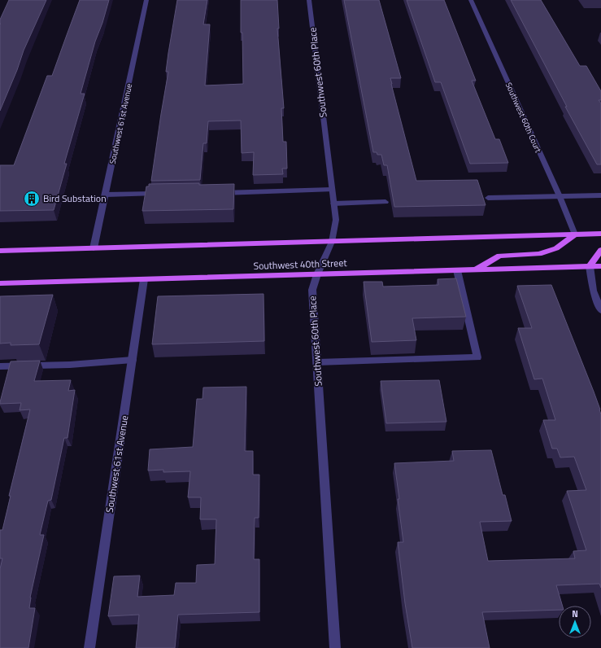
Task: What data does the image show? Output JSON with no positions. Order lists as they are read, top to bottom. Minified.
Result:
{"streets":{"main road":["Southwest 40th Street"],"street":["Southwest 60th Place","Southwest 60th Court","Southwest 61st Avenue"]},"crossings":[["Southwest 60th Place","Southwest 40th Street"],["Southwest 61st Avenue","Southwest 40th Street"]],"places":{"building":["Bird Substation"]},"north":"top"}
